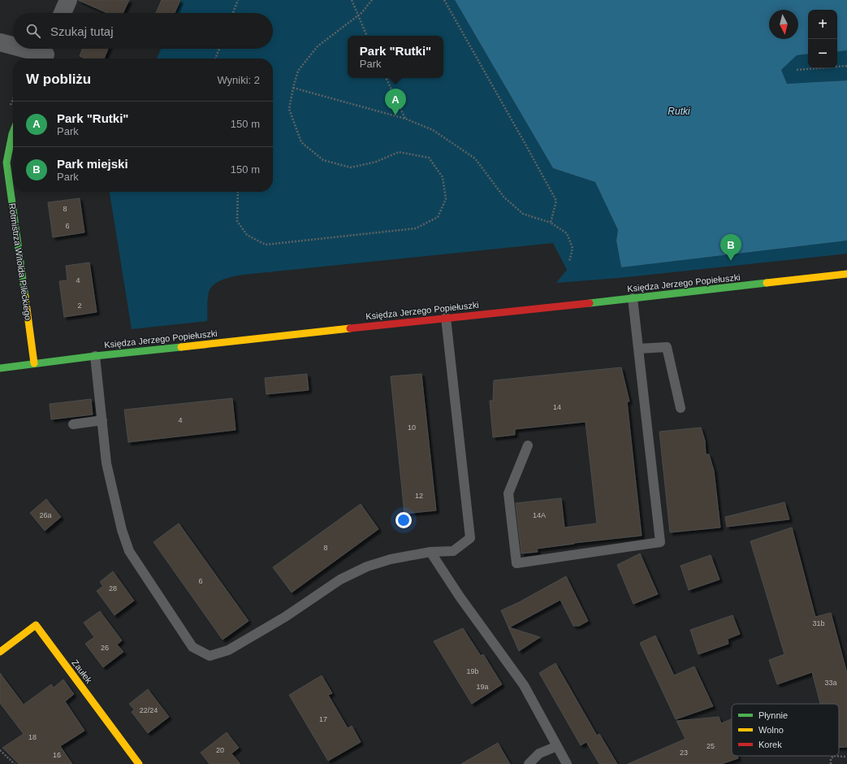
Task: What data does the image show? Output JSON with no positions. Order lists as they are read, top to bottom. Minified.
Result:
{"streets":{"street":["Rotmistrza Witolda Pileckiego","Księdza Jerzego Popiełuszki","Zaułek"]},"crossings":[["Rotmistrza Witolda Pileckiego","Księdza Jerzego Popiełuszki"]],"water":["Rutki"],"house_numbers":["8","6","4","2","14","4","10","12","26a","14A","8","6","28","31b","26","19b","33a","19a","22/24","17","18","25","20","23","16"],"legend":["Płynnie","Wolno","Korek"],"north":"bottom","page":{"map_buttons":["+","−"],"search":"Szukaj tutaj","popup":["Park \"Rutki\"","Park"],"heading":["W pobliżu","Wyniki: 2"],"pins":["A","B"],"list":[{"mark":"A","name":"Park \"Rutki\"","note":"Park","value":"150 m"},{"mark":"B","name":"Park miejski","note":"Park","value":"150 m"}]}}
